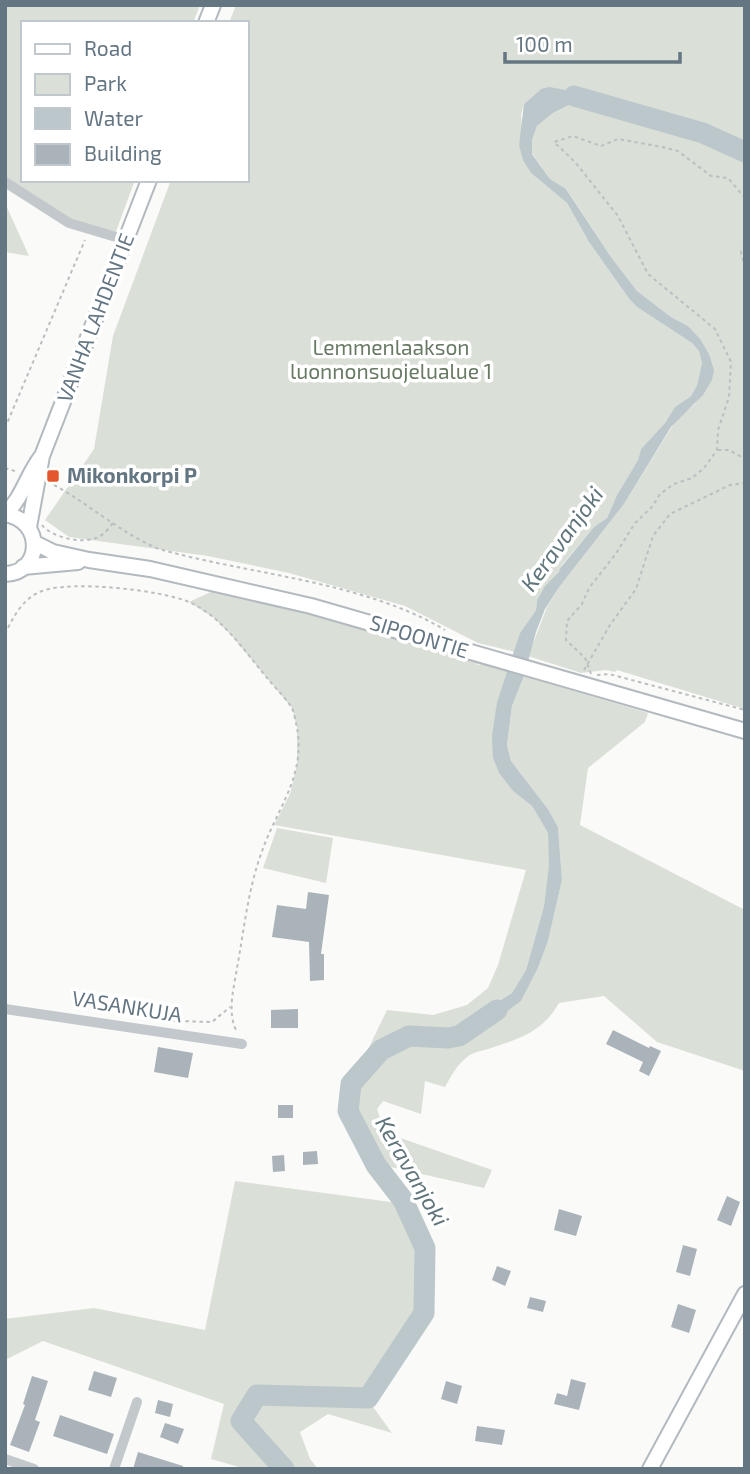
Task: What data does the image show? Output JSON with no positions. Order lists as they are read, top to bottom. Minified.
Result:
{"streets":{"main road":["VANHA LAHDENTIE","SIPOONTIE"],"street":["VASANKUJA"]},"water":["Keravanjoki"],"parks":["Lemmenlaakson luonnonsuojelualue 1"],"places":{"transit":["Mikonkorpi P"]},"legend":["Road","Park","Water","Building"],"scale_bar":"100 m"}
